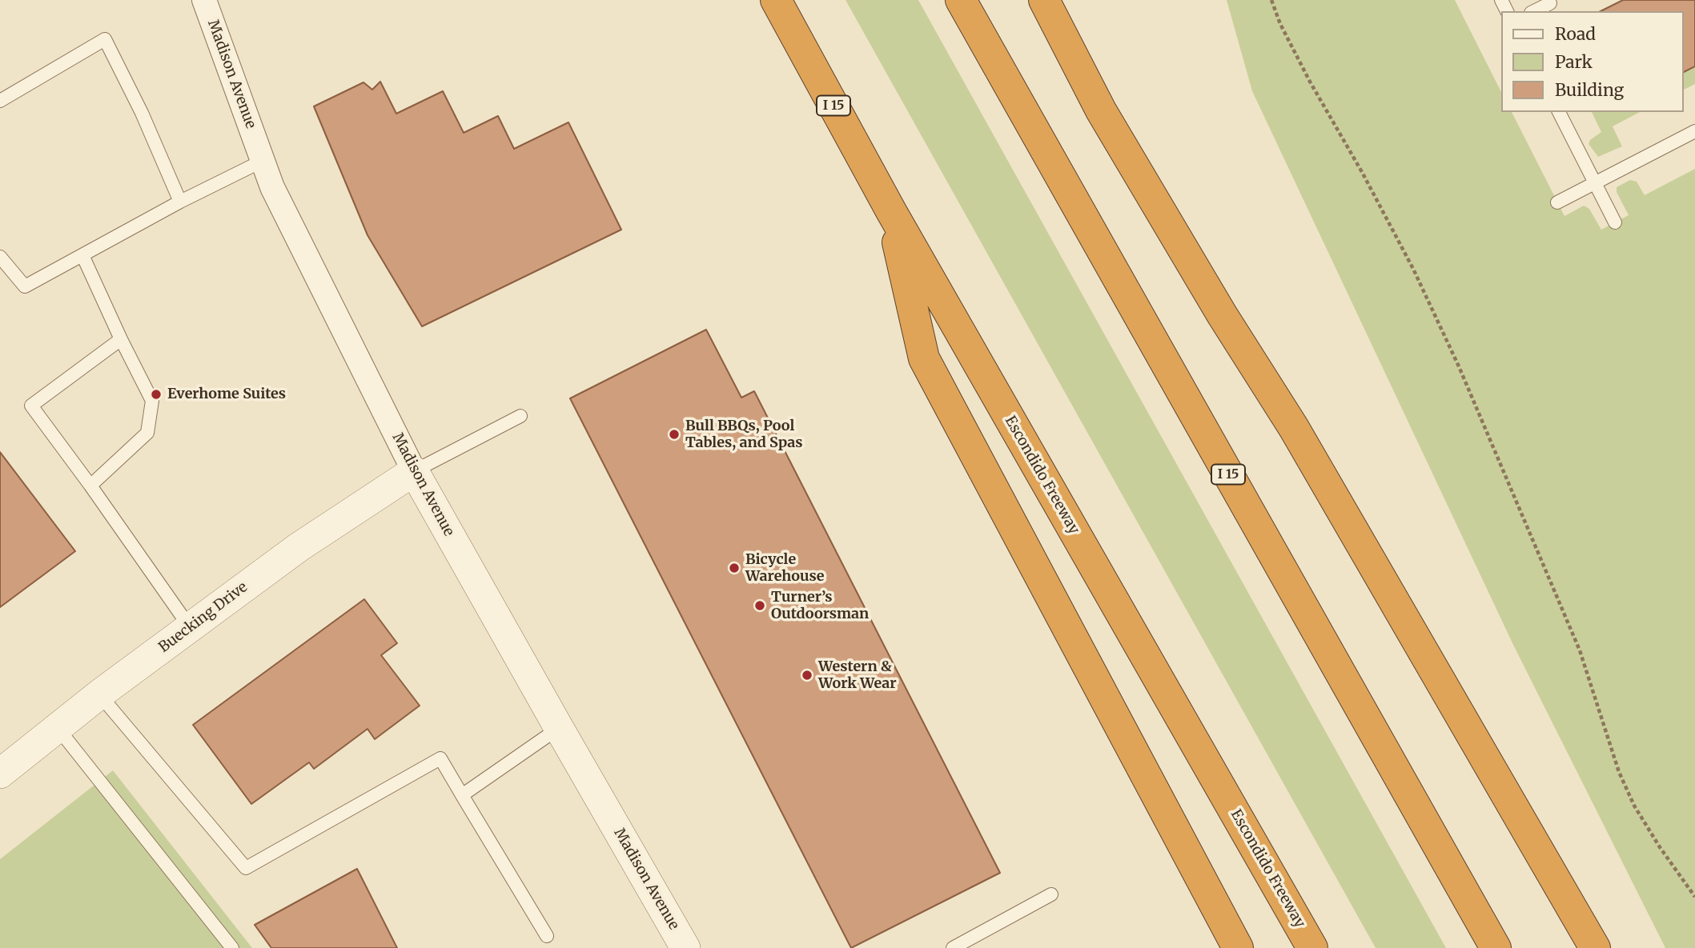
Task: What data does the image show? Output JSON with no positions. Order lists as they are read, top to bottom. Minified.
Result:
{"streets":{"highway":["I 15","Escondido Freeway"],"street":["Madison Avenue","Buecking Drive"]},"crossings":[["Madison Avenue","Buecking Drive"]],"places":["Everhome Suites","Bull BBQs, Pool Tables, and Spas","Bicycle Warehouse","Turner’s Outdoorsman","Western & Work Wear"],"legend":["Road","Park","Building"]}
